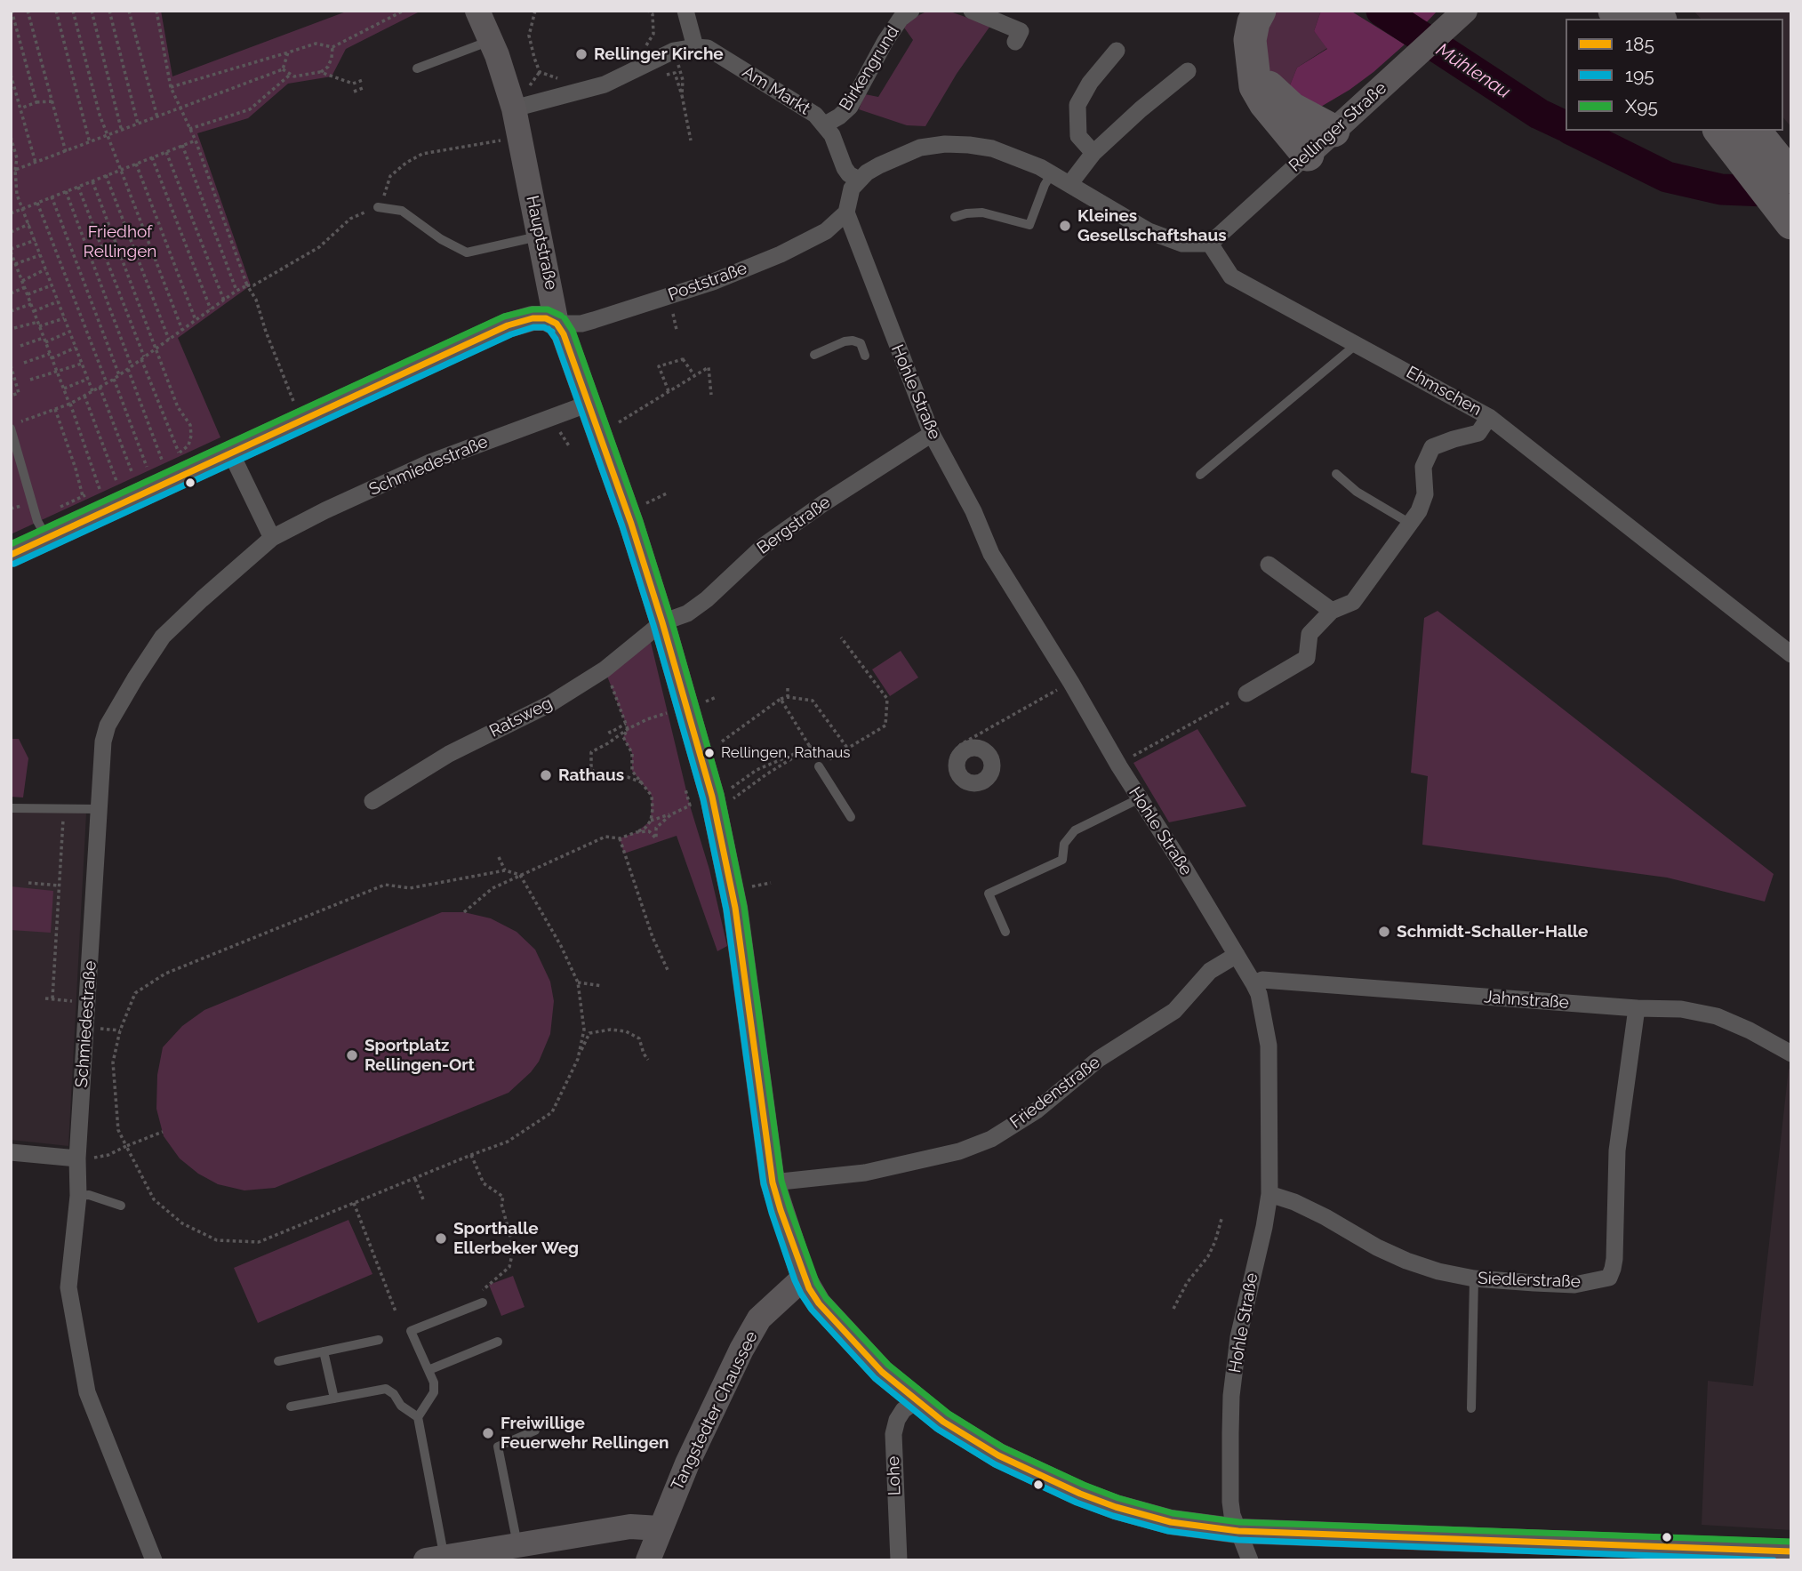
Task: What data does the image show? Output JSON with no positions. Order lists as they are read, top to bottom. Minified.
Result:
{"streets":{"main road":["Rellinger Straße","Hauptstraße","Tangstedter Chaussee"],"street":["Birkengrund","Am Markt","Poststraße","Ehmschen","Hohle Straße","Schmiedestraße","Bergstraße","Ratsweg","Jahnstraße","Friedenstraße","Siedlerstraße","Lohe"]},"crossings":[["Birkengrund","Am Markt"],["Rellinger Straße","Ehmschen"],["Hauptstraße","Poststraße"],["Hauptstraße","Hohle Straße"],["Hauptstraße","Schmiedestraße"],["Hauptstraße","Bergstraße"],["Hauptstraße","Ratsweg"],["Hauptstraße","Friedenstraße"],["Hauptstraße","Tangstedter Chaussee"],["Hauptstraße","Lohe"],["Poststraße","Hohle Straße"],["Hohle Straße","Bergstraße"],["Hohle Straße","Jahnstraße"],["Hohle Straße","Friedenstraße"],["Hohle Straße","Siedlerstraße"],["Bergstraße","Ratsweg"],["Jahnstraße","Siedlerstraße"]],"water":["Mühlenau"],"parks":["Friedhof Rellingen"],"places":["Rellinger Kirche","Kleines Gesellschaftshaus","Rellingen, Rathaus","Rathaus","Schmidt-Schaller-Halle","Sportplatz Rellingen-Ort","Sporthalle Ellerbeker Weg","Freiwillige Feuerwehr Rellingen"],"lines":["transit line X95","transit line 185","transit line 195"],"legend":["185","195","X95"]}
